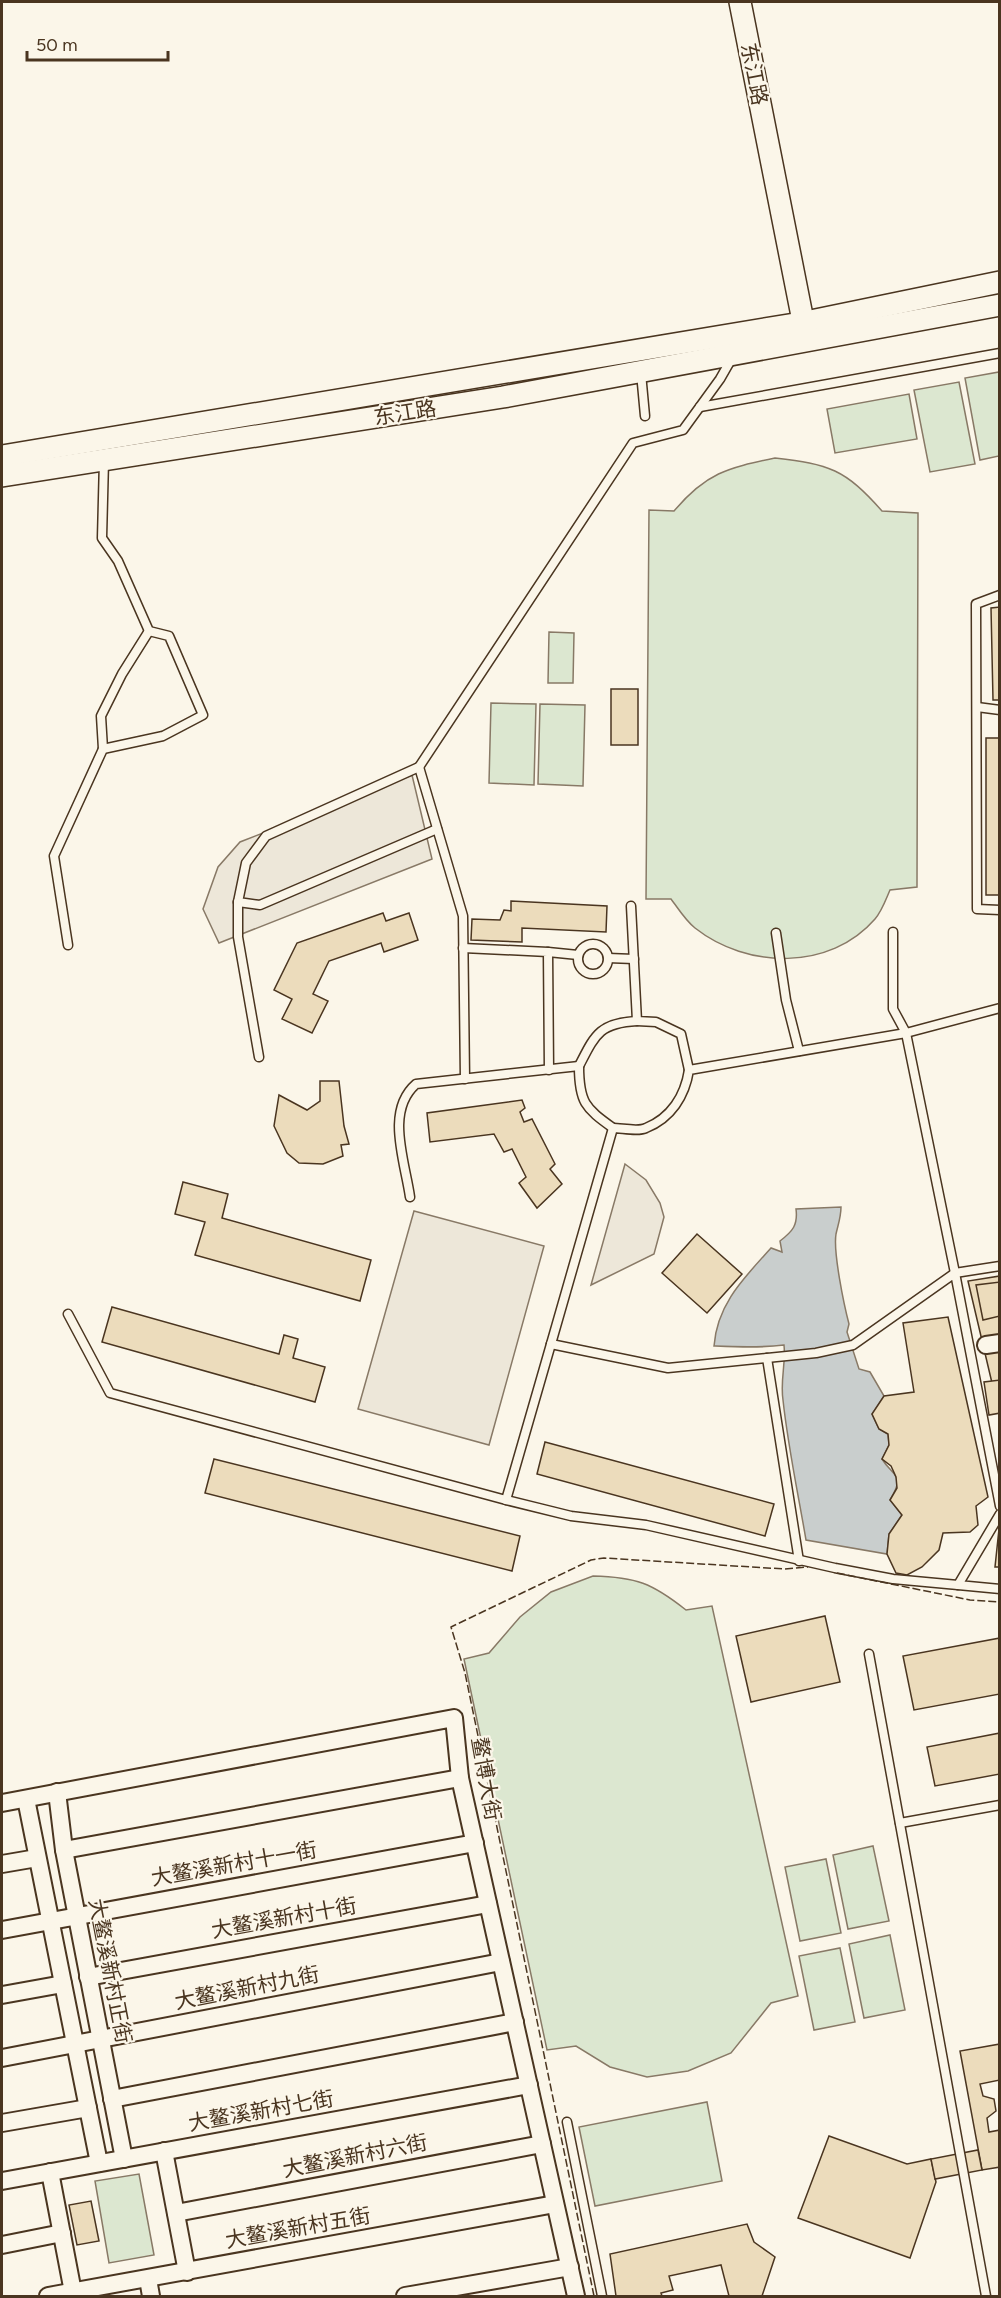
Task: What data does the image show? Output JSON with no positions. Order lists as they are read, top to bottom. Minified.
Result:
{"streets":{"street":["东江路","鳌博大街","大鳌溪新村十一街","大鳌溪新村十街","大鳌溪新村正街","大鳌溪新村九街","大鳌溪新村七街","大鳌溪新村六街","大鳌溪新村五街"]},"crossings":[["鳌博大街","大鳌溪新村十一街"],["鳌博大街","大鳌溪新村十街"],["鳌博大街","大鳌溪新村正街"],["鳌博大街","大鳌溪新村九街"],["鳌博大街","大鳌溪新村七街"],["鳌博大街","大鳌溪新村六街"],["鳌博大街","大鳌溪新村五街"],["大鳌溪新村十一街","大鳌溪新村正街"],["大鳌溪新村十街","大鳌溪新村正街"],["大鳌溪新村正街","大鳌溪新村九街"],["大鳌溪新村正街","大鳌溪新村七街"]],"scale_bar":"50 m"}
